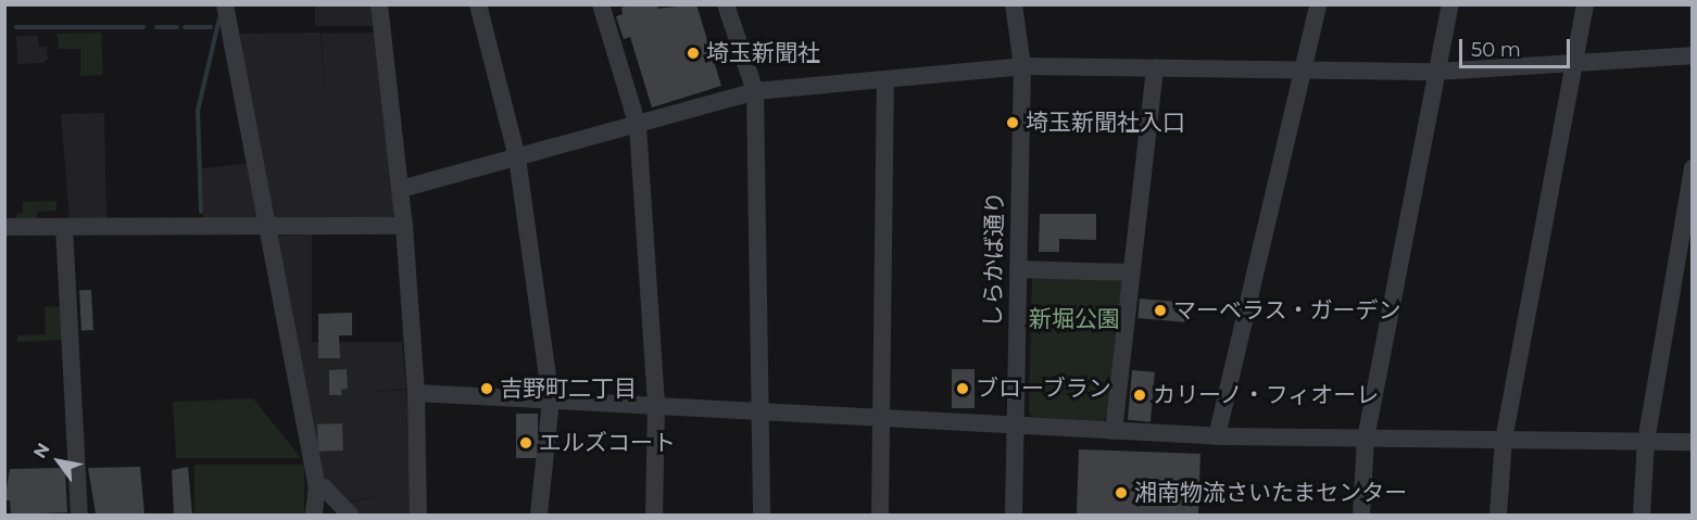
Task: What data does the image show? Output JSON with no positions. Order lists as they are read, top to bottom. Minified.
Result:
{"streets":{"street":["しらかば通り"]},"parks":["新堀公園"],"places":["埼玉新聞社","埼玉新聞社入口","マーベラス・ガーデン","吉野町二丁目","ブローブラン","カリーノ・フィオーレ","エルズコート","湘南物流さいたまセンター"],"scale_bar":"50 m","north":"top left"}
